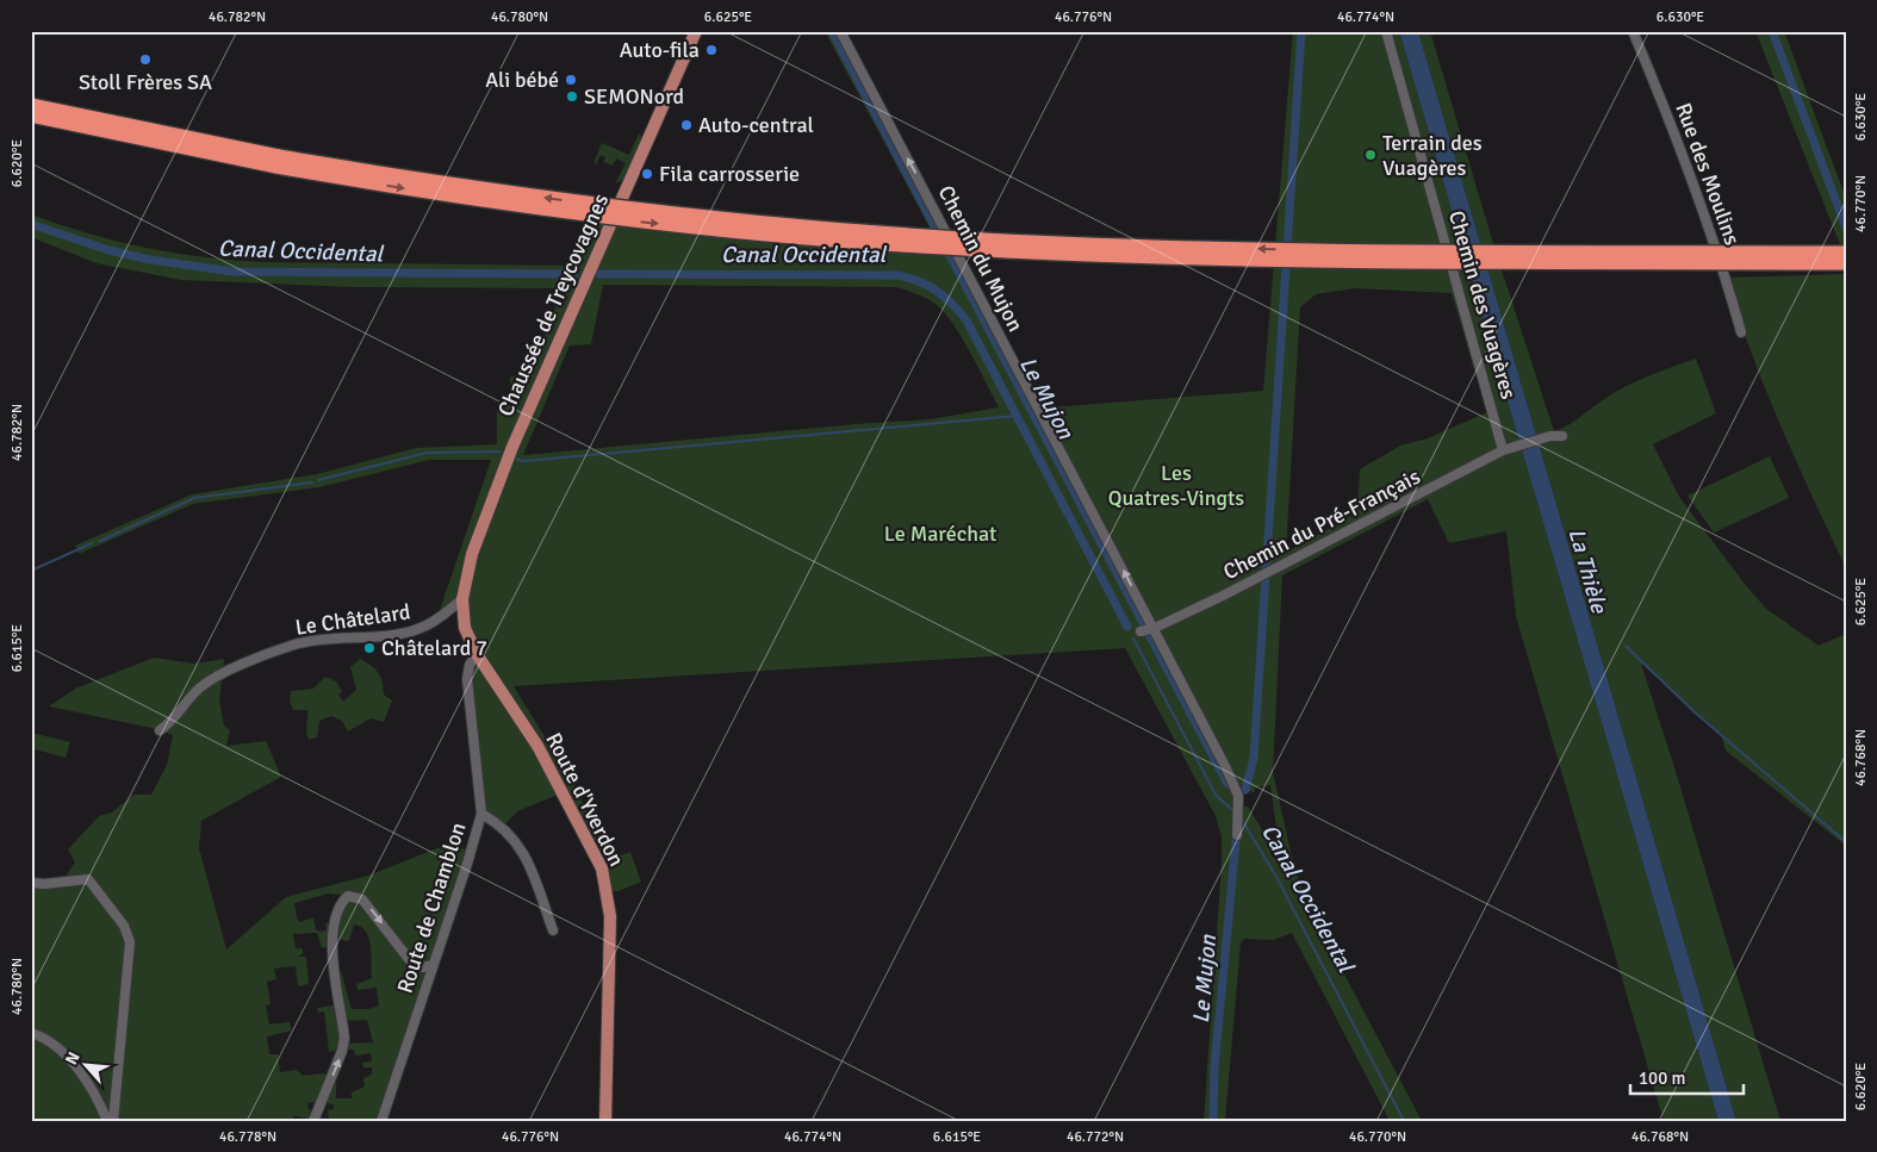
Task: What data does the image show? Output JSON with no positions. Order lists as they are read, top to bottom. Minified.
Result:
{"streets":{"main road":["Chaussée de Treycovagnes","Route d'Yverdon"],"street":["Rue des Moulins","Chemin du Mujon","Chemin des Vuagères","Chemin du Pré-Français","Le Châtelard","Route de Chamblon"]},"crossings":[["Chemin du Mujon","Chemin du Pré-Français"],["Chaussée de Treycovagnes","Le Châtelard"],["Chemin des Vuagères","Chemin du Pré-Français"],["Route d'Yverdon","Route de Chamblon"]],"one_way":["Chemin du Mujon"],"water":["Canal Occidental","Le Mujon","La Thièle"],"parks":["Les Quatres-Vingts","Le Maréchat"],"places":["Auto-fila","Stoll Frères SA","Ali bébé","SEMONord","Auto-central","Terrain des Vuagères","Fila carrosserie","Châtelard 7"],"scale_bar":"100 m","north":"top left","coordinates":["46.782°N","46.780°N","6.625°E","46.776°N","46.774°N","6.630°E","6.620°E","46.770°N","6.615°E","46.768°N","46.778°N","46.772°N"]}
